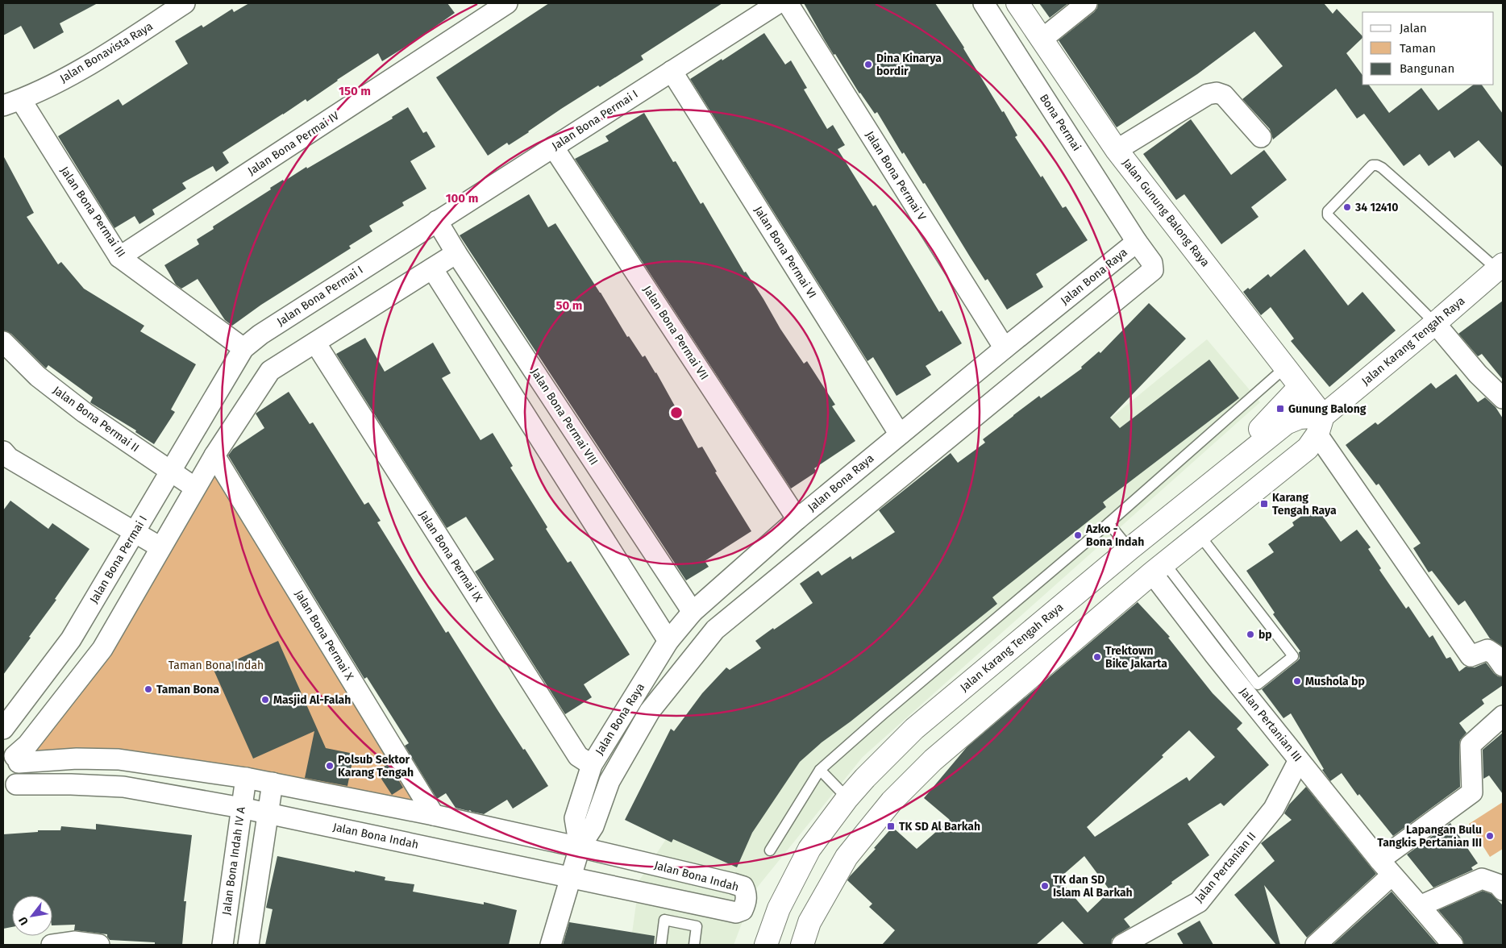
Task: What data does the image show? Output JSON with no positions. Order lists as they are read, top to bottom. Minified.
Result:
{"streets":{"main road":["Jalan Gunung Balong Raya","Jalan Karang Tengah Raya"],"street":["Jalan Bonavista Raya","Jalan Bona Permai I","Bona Permai","Jalan Bona Permai IV","Jalan Bona Permai V","Jalan Bona Permai III","Jalan Bona Permai VI","Jalan Bona Raya","Jalan Bona Permai VII","Jalan Bona Permai VIII","Jalan Bona Permai II","Jalan Bona Permai IX","Jalan Bona Permai X","Jalan Pertanian III","Jalan Bona Indah","Jalan Bona Indah IV A","Jalan Pertanian II"]},"crossings":[["Jalan Bonavista Raya","Jalan Bona Permai III"],["Jalan Bona Permai I","Jalan Bona Permai III"],["Jalan Bona Permai I","Jalan Bona Permai VI"],["Jalan Bona Permai I","Jalan Bona Permai VII"],["Jalan Bona Permai I","Jalan Bona Permai VIII"],["Jalan Bona Permai I","Jalan Bona Permai II"],["Bona Permai","Jalan Bona Raya"],["Jalan Bona Permai IV","Jalan Bona Permai III"],["Jalan Bona Permai V","Jalan Bona Raya"],["Jalan Gunung Balong Raya","Jalan Karang Tengah Raya"],["Jalan Bona Permai VI","Jalan Bona Raya"],["Jalan Bona Raya","Jalan Bona Permai VII"],["Jalan Bona Raya","Jalan Bona Permai VIII"],["Jalan Bona Raya","Jalan Bona Permai IX"],["Jalan Bona Raya","Jalan Bona Indah"],["Jalan Karang Tengah Raya","Jalan Pertanian III"],["Jalan Bona Permai X","Jalan Bona Indah"],["Jalan Pertanian III","Jalan Pertanian II"],["Jalan Bona Indah","Jalan Bona Indah IV A"]],"parks":["Taman Bona Indah"],"places":{"other":["Dina Kinarya bordir","34 12410","Azko - Bona Indah","bp","Trektown Bike Jakarta","Mushola bp","Taman Bona","Masjid Al-Falah","Polsub Sektor Karang Tengah","Lapangan Bulu Tangkis Pertanian III","TK dan SD Islam Al Barkah"],"transit":["Gunung Balong","Karang Tengah Raya","TK SD Al Barkah"]},"legend":["Jalan","Taman","Bangunan"],"north":"bottom left","rings":["150 m","100 m","50 m"]}
